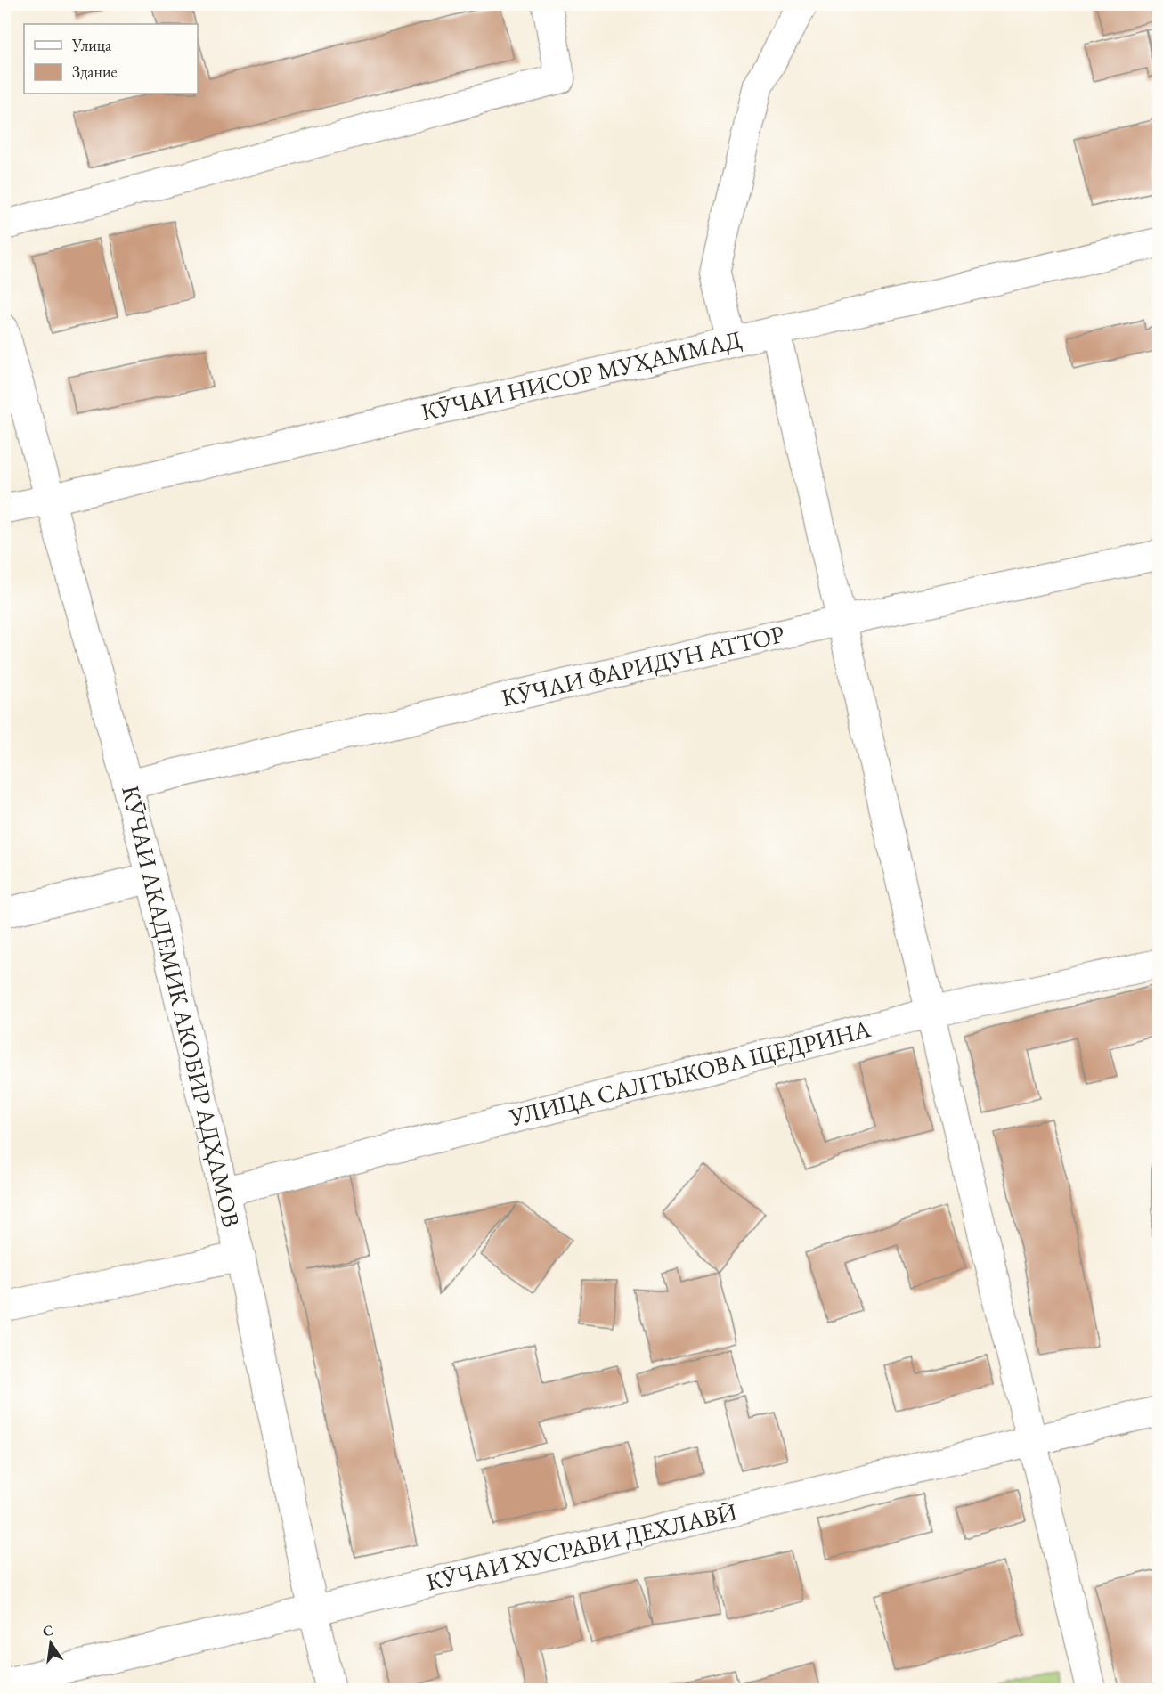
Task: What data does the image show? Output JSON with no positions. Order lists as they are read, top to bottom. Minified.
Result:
{"streets":{"street":["КӮЧАИ НИСОР МУҲАММАД","КӮЧАИ ФАРИДУН АТТОР","КӮЧАИ АКАДЕМИК АКОБИР АДҲАМОВ","УЛИЦА САЛТЫКОВА ЩЕДРИНА","КӮЧАИ ХУСРАВИ ДЕХЛАВӢ"]},"crossings":[["КӮЧАИ НИСОР МУҲАММАД","КӮЧАИ АКАДЕМИК АКОБИР АДҲАМОВ"],["КӮЧАИ ФАРИДУН АТТОР","КӮЧАИ АКАДЕМИК АКОБИР АДҲАМОВ"],["КӮЧАИ АКАДЕМИК АКОБИР АДҲАМОВ","УЛИЦА САЛТЫКОВА ЩЕДРИНА"],["КӮЧАИ АКАДЕМИК АКОБИР АДҲАМОВ","КӮЧАИ ХУСРАВИ ДЕХЛАВӢ"]],"legend":["Улица","Здание"],"north":"top"}
